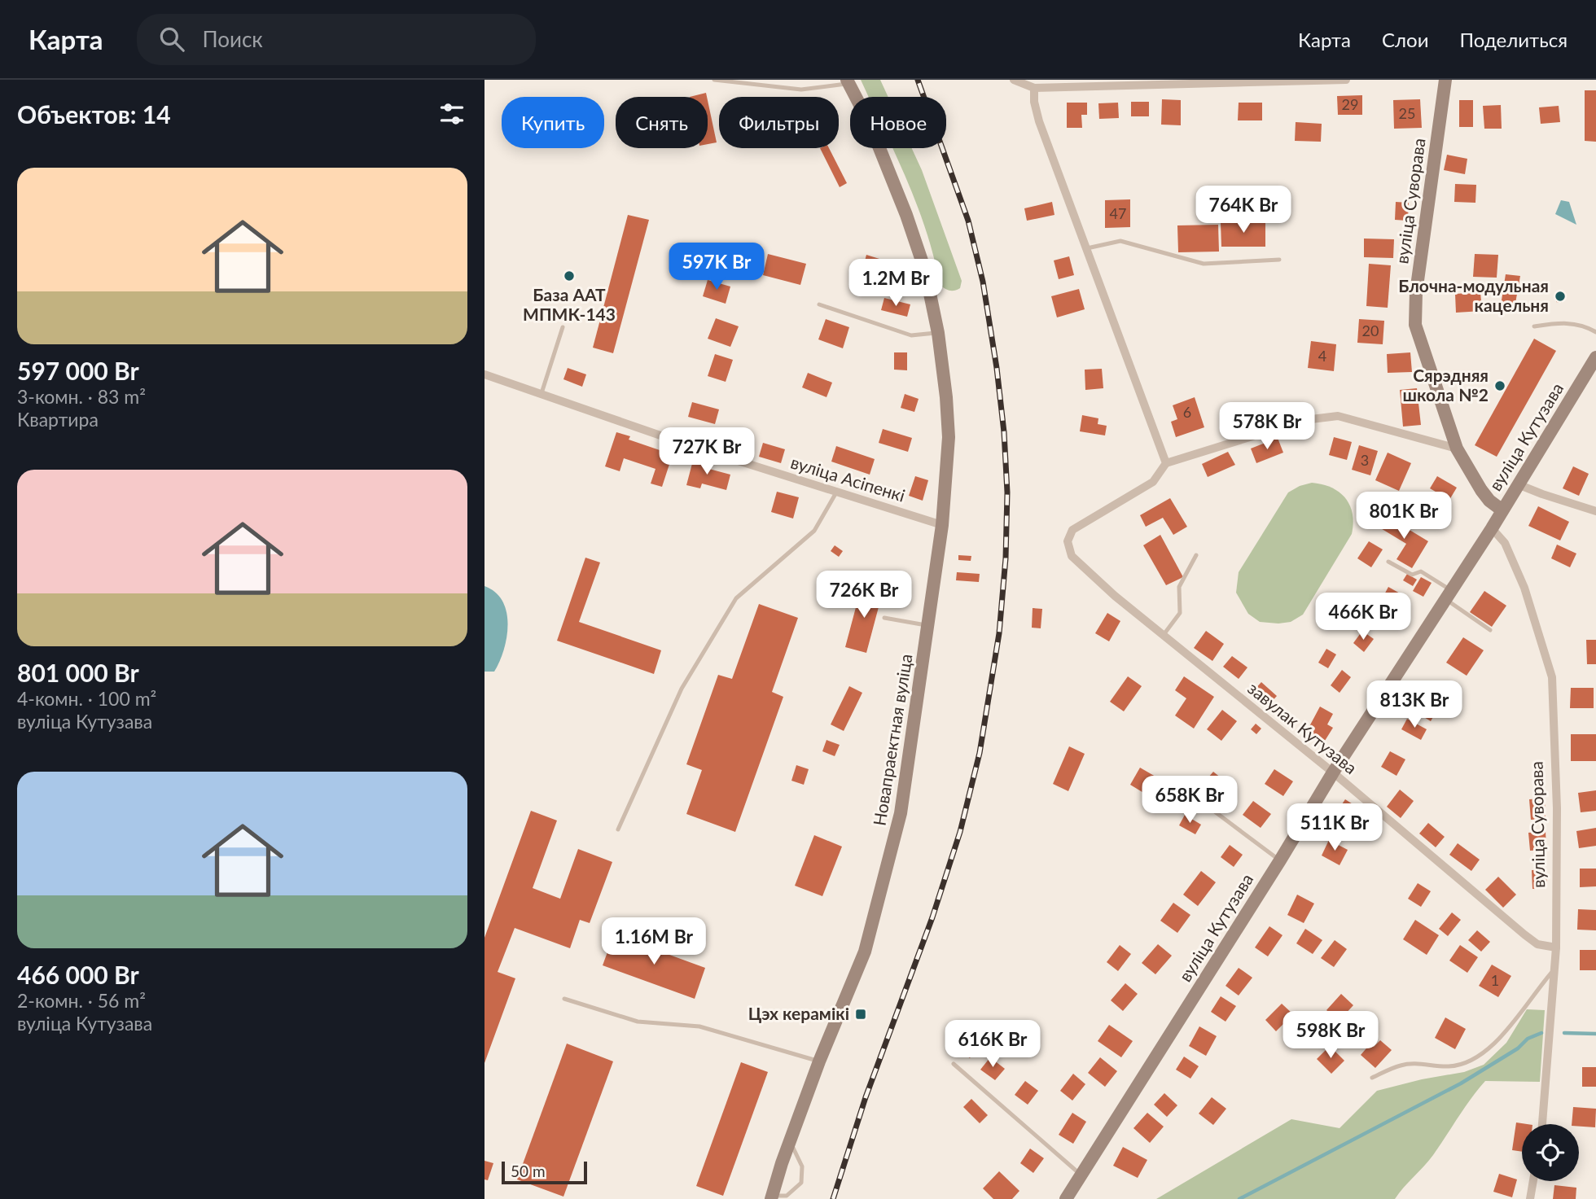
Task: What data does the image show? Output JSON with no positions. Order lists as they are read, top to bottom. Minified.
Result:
{"streets":{"street":["вуліца Суворава","вуліца Кутузава","вуліца Асіпенкі","завулак Кутузава","Новапраектная вуліца"]},"crossings":[["вуліца Суворава","вуліца Кутузава"],["вуліца Суворава","завулак Кутузава"],["вуліца Кутузава","завулак Кутузава"],["вуліца Асіпенкі","Новапраектная вуліца"]],"places":{"other":["База ААТ МПМК-143","Блочна-модульная кацельня","Сярэдняя школа №2"],"transit":["Цэх керамікі"]},"house_numbers":["29","25","47","20","4","6","3","1"],"scale_bar":"50 m","page":{"header":"Карта","search":"Поиск","nav":["Карта","Слои","Поделиться"],"heading":"Объектов: 14","chip":["Купить","Снять","Фильтры","Новое"],"list":[{"name":"597 000 Br","note":"3-комн. · 83 m² · Квартира"},{"name":"801 000 Br","note":"4-комн. · 100 m² · вуліца Кутузава"},{"name":"466 000 Br","note":"2-комн. · 56 m² · вуліца Кутузава"}],"price":["764K Br","597K Br","1.2M Br","578K Br","727K Br","801K Br","726K Br","466K Br","813K Br","658K Br","511K Br","1.16M Br","598K Br","616K Br"],"scale":"50 m"}}
